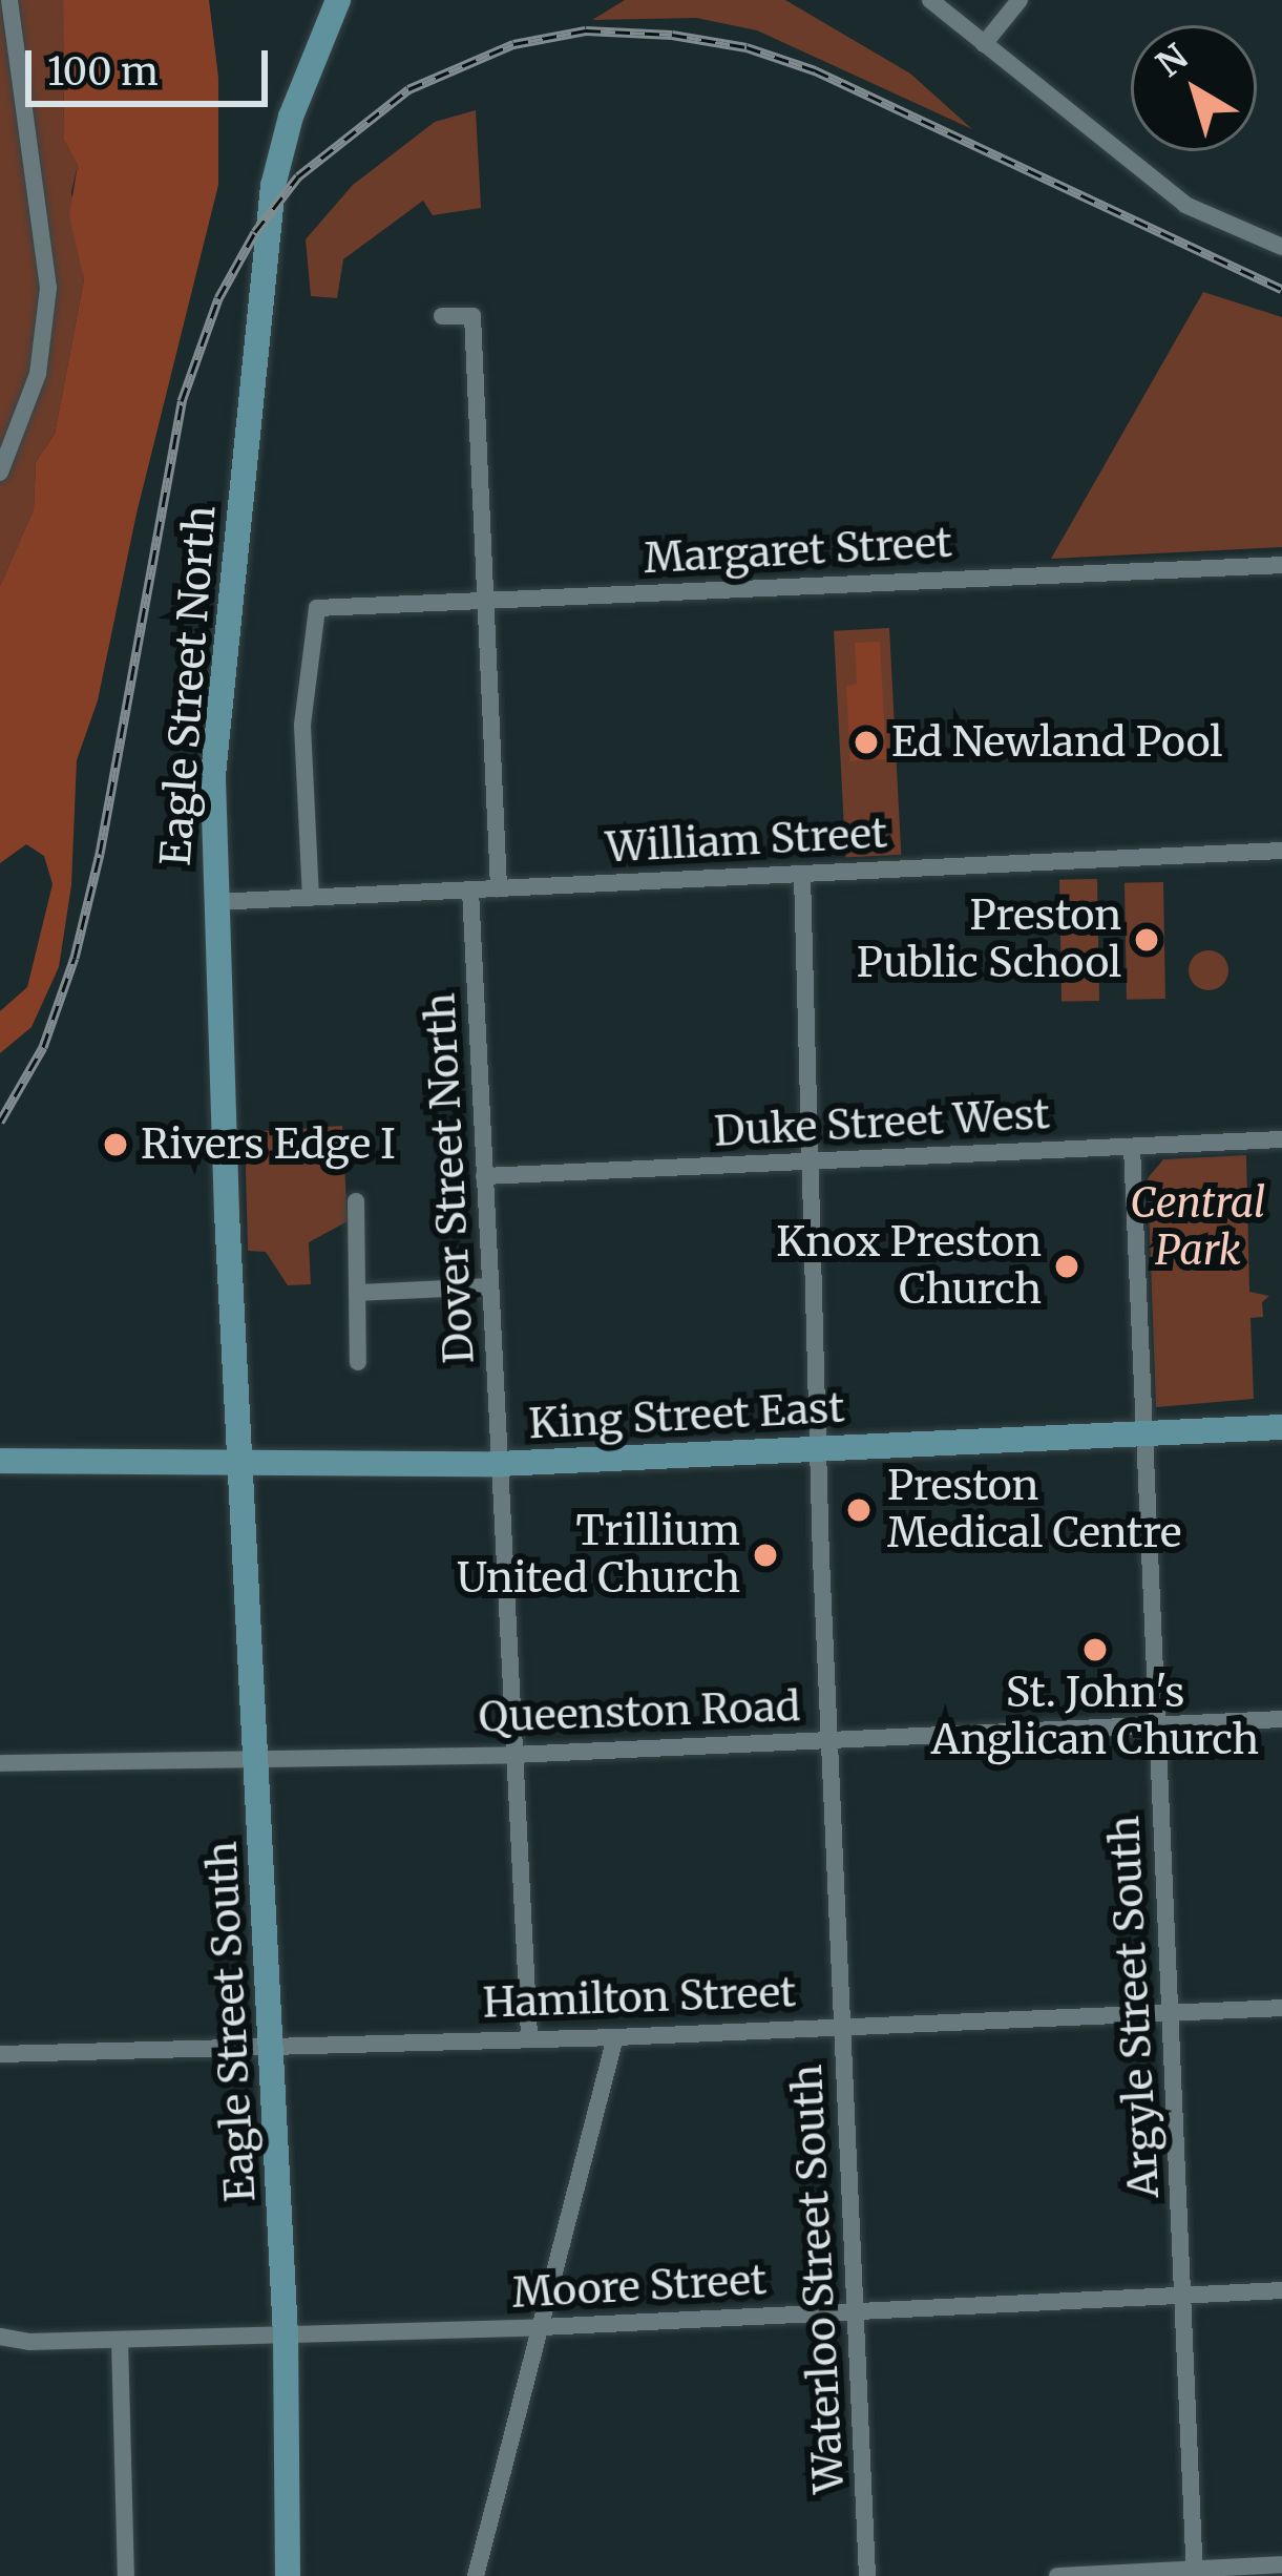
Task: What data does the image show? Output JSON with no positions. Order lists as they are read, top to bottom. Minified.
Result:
{"streets":{"main road":["Eagle Street North","King Street East","Eagle Street South"],"street":["Margaret Street","William Street","Duke Street West","Dover Street North","Queenston Road","Hamilton Street","Argyle Street South","Waterloo Street South","Moore Street"]},"crossings":[["Margaret Street","William Street"],["Eagle Street North","William Street"],["Eagle Street North","King Street East"],["Eagle Street North","Eagle Street South"],["William Street","Dover Street North"],["William Street","Waterloo Street South"],["Duke Street West","Dover Street North"],["Duke Street West","Argyle Street South"],["Duke Street West","Waterloo Street South"],["Dover Street North","King Street East"],["Dover Street North","Queenston Road"],["Dover Street North","Hamilton Street"],["King Street East","Argyle Street South"],["King Street East","Eagle Street South"],["King Street East","Waterloo Street South"],["Queenston Road","Argyle Street South"],["Queenston Road","Eagle Street South"],["Queenston Road","Waterloo Street South"],["Hamilton Street","Argyle Street South"],["Hamilton Street","Eagle Street South"],["Hamilton Street","Waterloo Street South"],["Argyle Street South","Moore Street"],["Eagle Street South","Moore Street"],["Waterloo Street South","Moore Street"]],"parks":["Central Park"],"places":["Ed Newland Pool","Preston Public School","Rivers Edge I","Knox Preston Church","Preston Medical Centre","Trillium United Church","St. John's Anglican Church"],"scale_bar":"100 m","north":"top left"}
